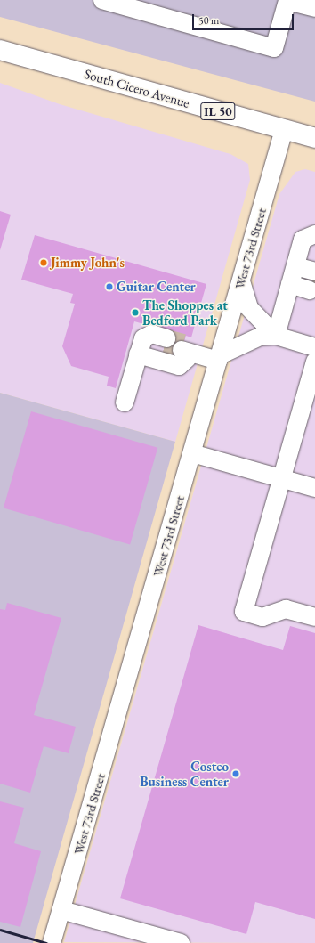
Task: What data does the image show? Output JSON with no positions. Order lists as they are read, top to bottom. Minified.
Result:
{"streets":{"main road":["South Cicero Avenue","IL 50"],"street":["West 73rd Street"]},"crossings":[["South Cicero Avenue","West 73rd Street"]],"places":["Jimmy John's","Guitar Center","The Shoppes at Bedford Park","Costco Business Center"],"scale_bar":"50 m"}
